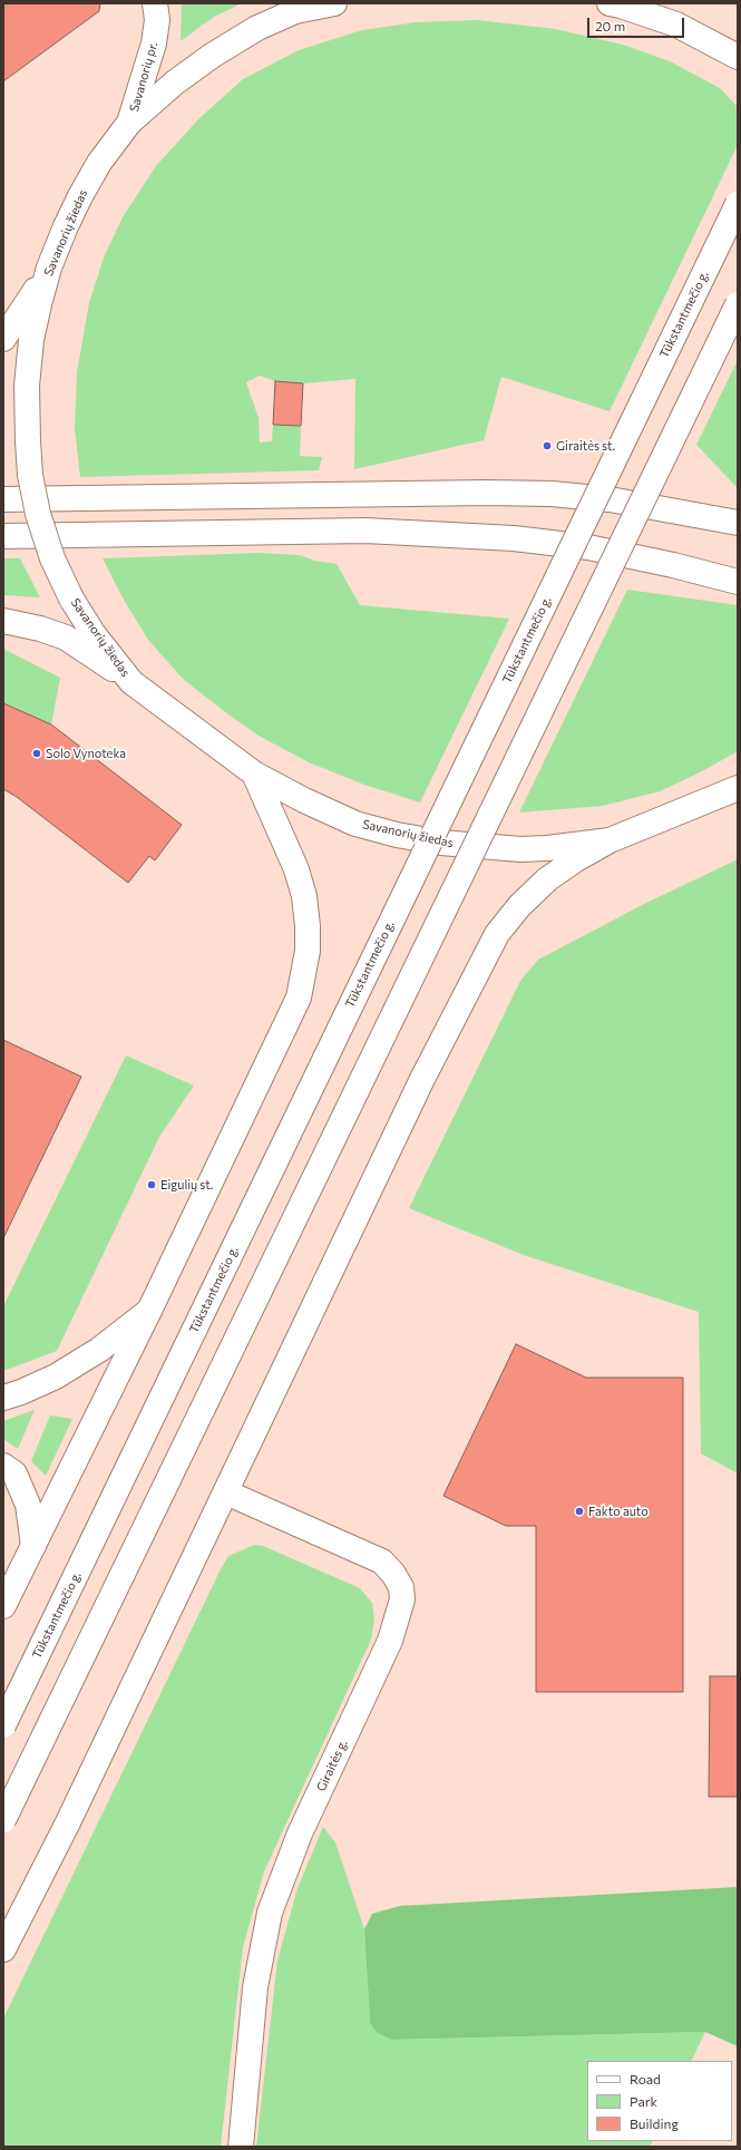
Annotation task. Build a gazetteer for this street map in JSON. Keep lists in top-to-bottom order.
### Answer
{
  "streets": {
    "main road": [
      "Savanorių pr.",
      "Savanorių žiedas",
      "Tūkstantmečio g.",
      "Giraitės g."
    ]
  },
  "crossings": [
    ["Savanorių pr.", "Savanorių žiedas"]
  ],
  "places": [
    "Giraitės st.",
    "Solo Vynoteka",
    "Eigulių st.",
    "Fakto auto"
  ],
  "legend": ["Road", "Park", "Building"],
  "scale_bar": "20 m"
}
